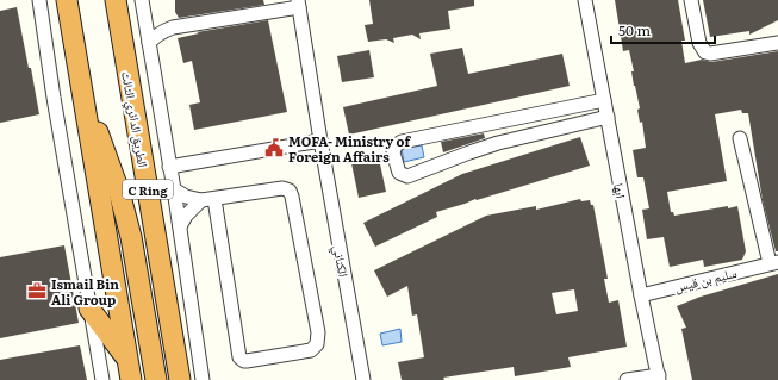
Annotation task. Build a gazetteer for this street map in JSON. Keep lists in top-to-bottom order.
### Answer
{
  "streets": {
    "highway": ["الطريق الدائري الثالث", "C Ring"],
    "street": ["ابها", "الكناني", "سليم بن قيس"]
  },
  "crossings": [
    ["ابها", "سليم بن قيس"]
  ],
  "places": {
    "public building": ["MOFA- Ministry of Foreign Affairs"],
    "office": ["Ismail Bin Ali Group"]
  },
  "scale_bar": "50 m"
}
